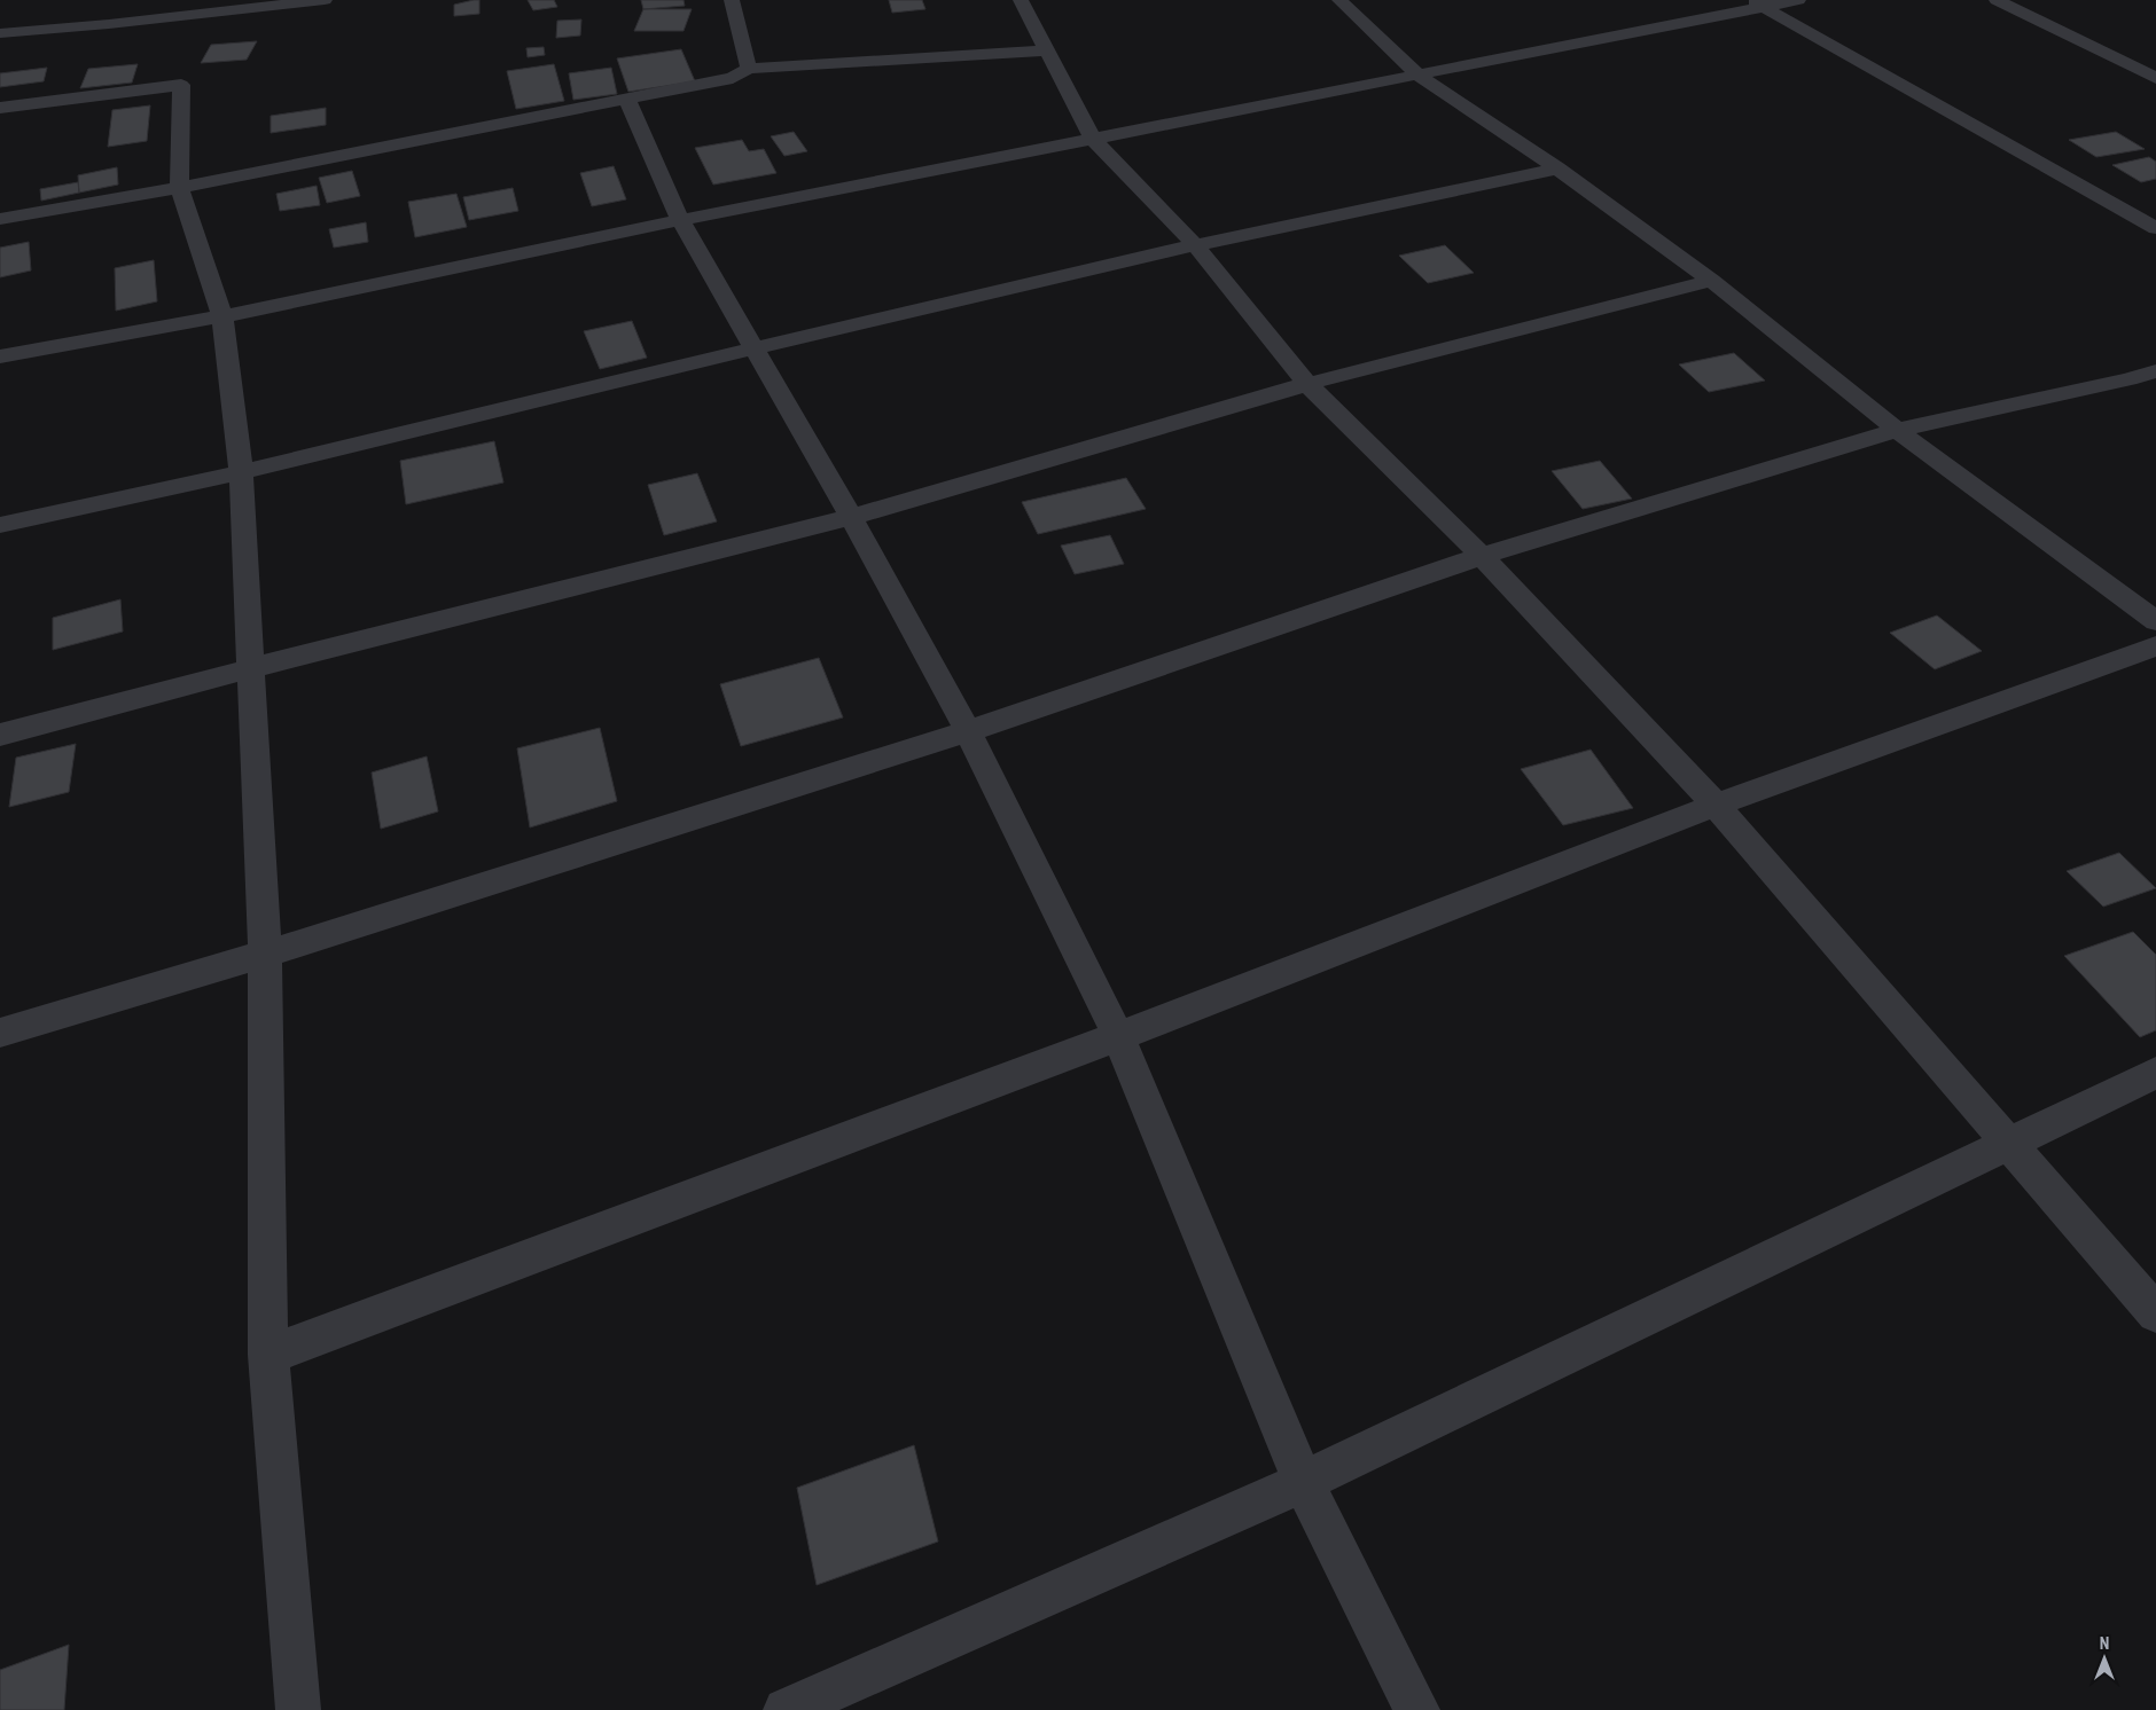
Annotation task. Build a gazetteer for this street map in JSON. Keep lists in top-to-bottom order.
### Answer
{
  "north": "top"
}
